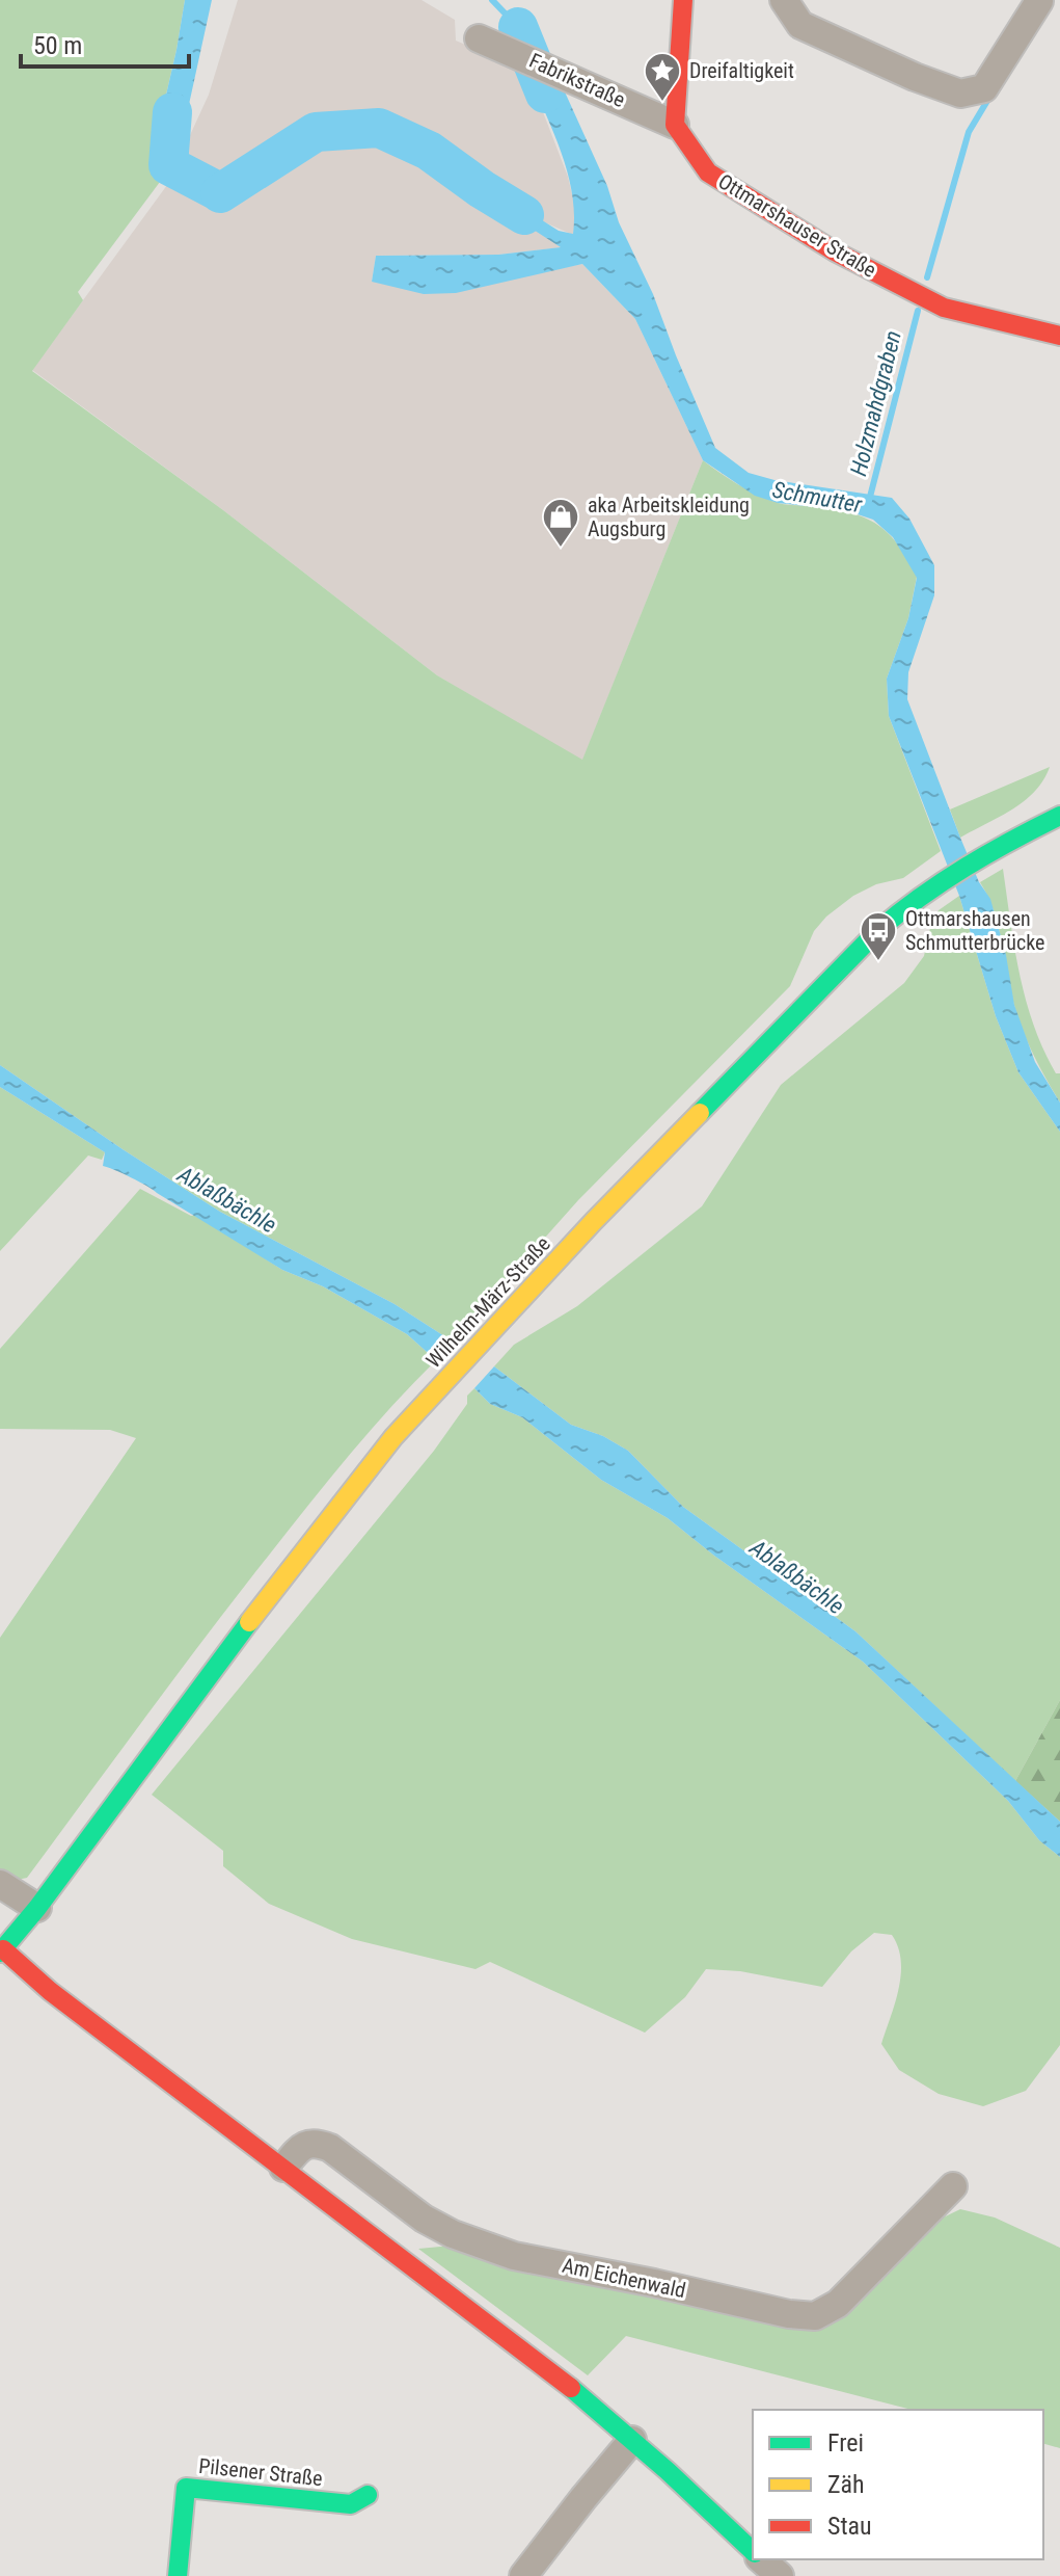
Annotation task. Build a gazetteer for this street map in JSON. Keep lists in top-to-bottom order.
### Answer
{
  "streets": {
    "street": [
      "Fabrikstraße",
      "Ottmarshauser Straße",
      "Wilhelm-März-Straße",
      "Am Eichenwald",
      "Pilsener Straße"
    ]
  },
  "crossings": [
    ["Fabrikstraße", "Ottmarshauser Straße"]
  ],
  "water": ["Holzmahdgraben", "Schmutter", "Ablaßbächle"],
  "places": {
    "place": ["Dreifaltigkeit"],
    "shop": ["aka Arbeitskleidung Augsburg"],
    "bus stop": ["Ottmarshausen Schmutterbrücke"]
  },
  "legend": ["Frei", "Zäh", "Stau"],
  "scale_bar": "50 m"
}
